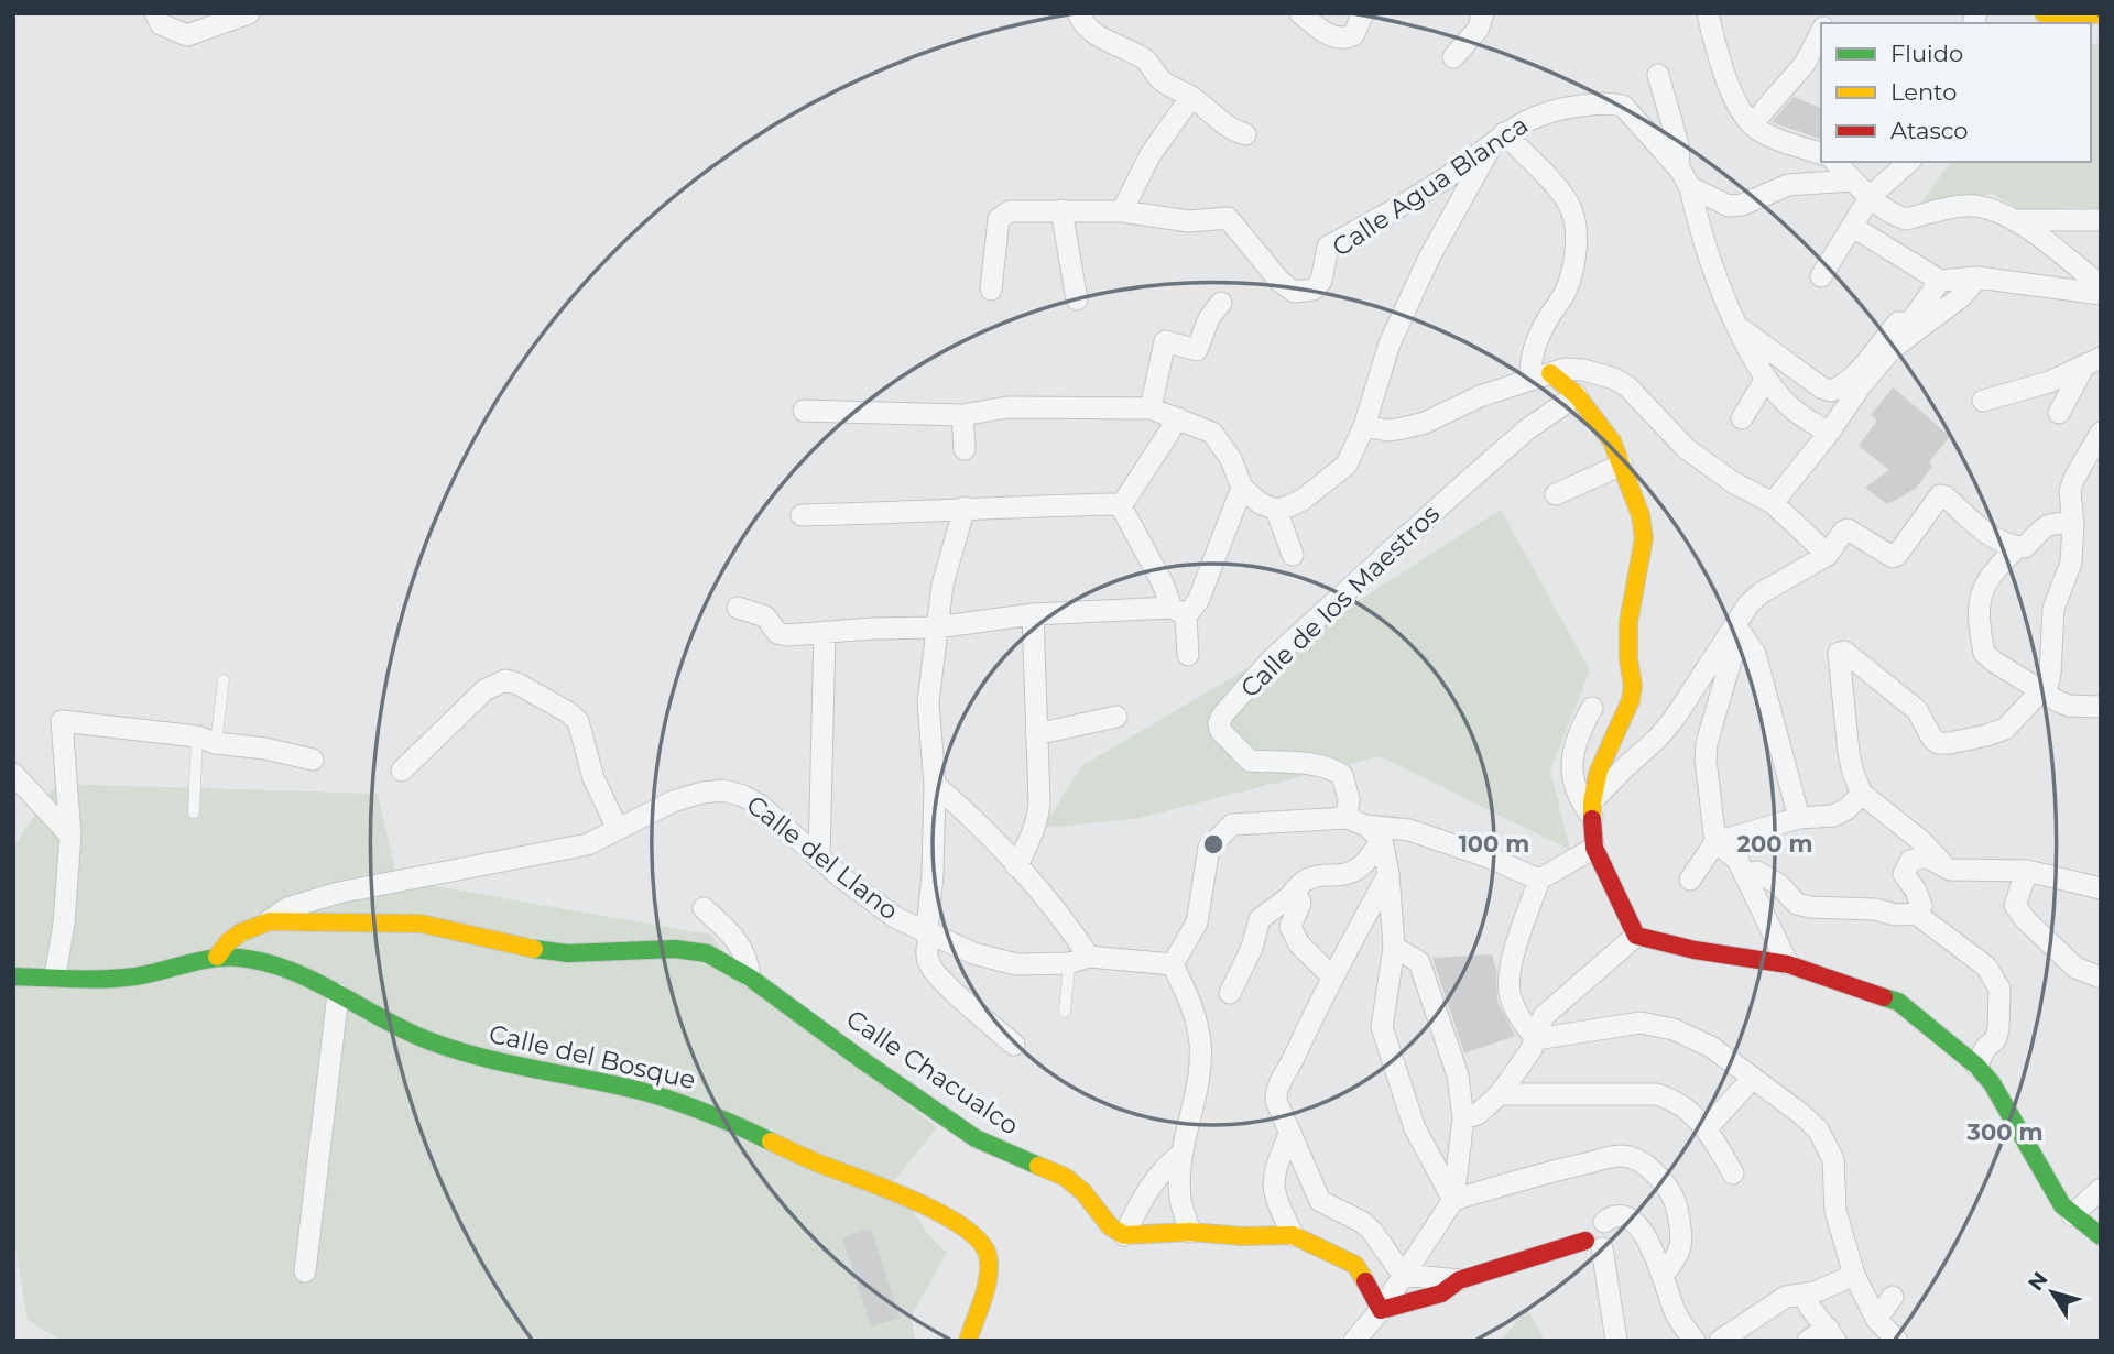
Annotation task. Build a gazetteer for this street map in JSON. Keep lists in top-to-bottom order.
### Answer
{
  "streets": {
    "street": [
      "Calle Agua Blanca",
      "Calle de los Maestros",
      "Calle del Llano",
      "Calle del Bosque",
      "Calle Chacualco"
    ]
  },
  "crossings": [
    ["Calle del Llano", "Calle Chacualco"],
    ["Calle del Bosque", "Calle Chacualco"]
  ],
  "legend": ["Fluido", "Lento", "Atasco"],
  "north": "top left",
  "rings": ["100 m", "200 m", "300 m"]
}
